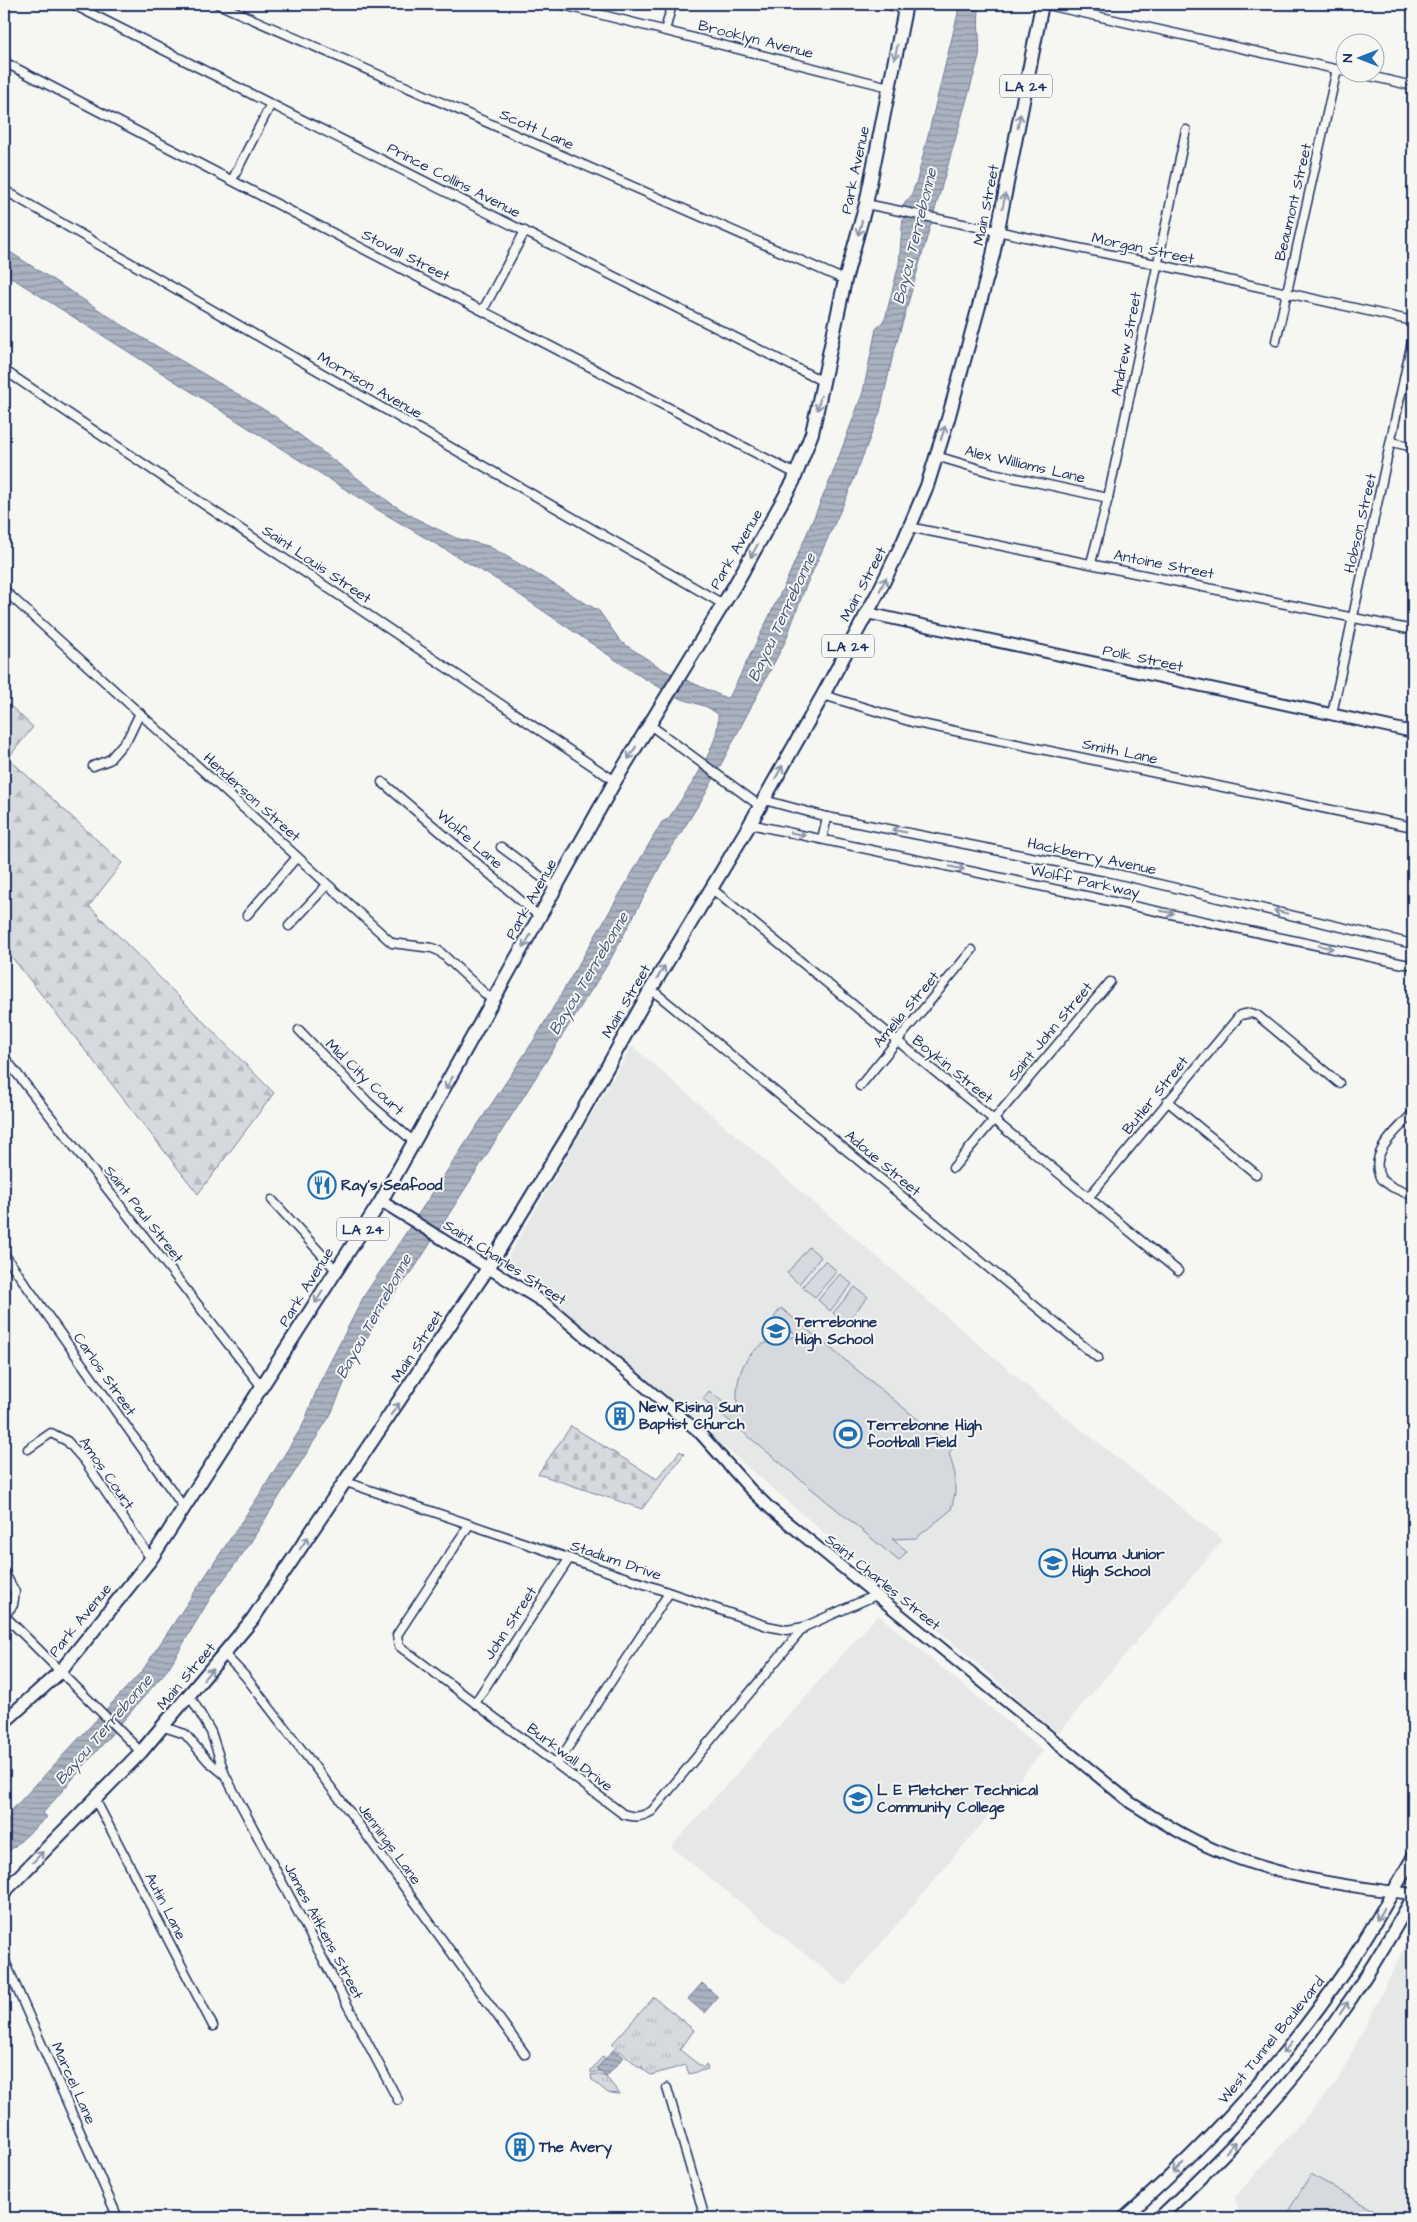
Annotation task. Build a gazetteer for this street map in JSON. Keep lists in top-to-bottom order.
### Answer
{
  "streets": {
    "main road": [
      "LA 24",
      "Park Avenue",
      "Main Street",
      "West Tunnel Boulevard"
    ],
    "street": [
      "Brooklyn Avenue",
      "Scott Lane",
      "Prince Collins Avenue",
      "Beaumont Street",
      "Morgan Street",
      "Stovall Street",
      "Andrew Street",
      "Morrison Avenue",
      "Alex Williams Lane",
      "Hobson Street",
      "Saint Louis Street",
      "Antoine Street",
      "Polk Street",
      "Smith Lane",
      "Henderson Street",
      "Wolfe Lane",
      "Hackberry Avenue",
      "Wolff Parkway",
      "Amelia Street",
      "Saint John Street",
      "Boykin Street",
      "Mid City Court",
      "Butler Street",
      "Adoue Street",
      "Saint Paul Street",
      "Saint Charles Street",
      "Carlos Street",
      "Amos Court",
      "Stadium Drive",
      "John Street",
      "Burkwall Drive",
      "Jennings Lane",
      "Autin Lane",
      "James Aitkens Street",
      "Marcel Lane"
    ]
  },
  "crossings": [
    ["Brooklyn Avenue", "Park Avenue"],
    ["Scott Lane", "Park Avenue"],
    ["Park Avenue", "Prince Collins Avenue"],
    ["Park Avenue", "Morgan Street"],
    ["Park Avenue", "Stovall Street"],
    ["Park Avenue", "Morrison Avenue"],
    ["Park Avenue", "Saint Louis Street"],
    ["Park Avenue", "Henderson Street"],
    ["Park Avenue", "Wolfe Lane"],
    ["Park Avenue", "Hackberry Avenue"],
    ["Park Avenue", "Mid City Court"],
    ["Park Avenue", "Saint Paul Street"],
    ["Park Avenue", "Saint Charles Street"],
    ["Park Avenue", "Carlos Street"],
    ["Park Avenue", "Amos Court"],
    ["Beaumont Street", "Morgan Street"],
    ["Main Street", "Morgan Street"],
    ["Main Street", "Alex Williams Lane"],
    ["Main Street", "Antoine Street"],
    ["Main Street", "Polk Street"],
    ["Main Street", "Smith Lane"],
    ["Main Street", "Hackberry Avenue"],
    ["Main Street", "Wolff Parkway"],
    ["Main Street", "Boykin Street"],
    ["Main Street", "Adoue Street"],
    ["Main Street", "Saint Charles Street"],
    ["Main Street", "Stadium Drive"],
    ["Main Street", "Jennings Lane"],
    ["Main Street", "Autin Lane"],
    ["Main Street", "James Aitkens Street"],
    ["Morgan Street", "Andrew Street"],
    ["Andrew Street", "Alex Williams Lane"],
    ["Andrew Street", "Antoine Street"],
    ["Hobson Street", "Antoine Street"],
    ["Hobson Street", "Polk Street"],
    ["Amelia Street", "Boykin Street"],
    ["Saint John Street", "Boykin Street"],
    ["Boykin Street", "Butler Street"],
    ["Saint Charles Street", "Stadium Drive"],
    ["Saint Charles Street", "West Tunnel Boulevard"],
    ["Stadium Drive", "John Street"],
    ["Stadium Drive", "Burkwall Drive"],
    ["John Street", "Burkwall Drive"]
  ],
  "one_way": [
    "Park Avenue",
    "Main Street",
    "Hackberry Avenue",
    "Wolff Parkway"
  ],
  "water": ["Bayou Terrebonne"],
  "places": {
    "restaurant": ["Ray's Seafood"],
    "school or university": ["Terrebonne High School", "Houma Junior High School", "L E Fletcher Technical Community College"],
    "building": ["New Rising Sun Baptist Church", "The Avery"],
    "sports": ["Terrebonne High football Field"]
  },
  "north": "left"
}
